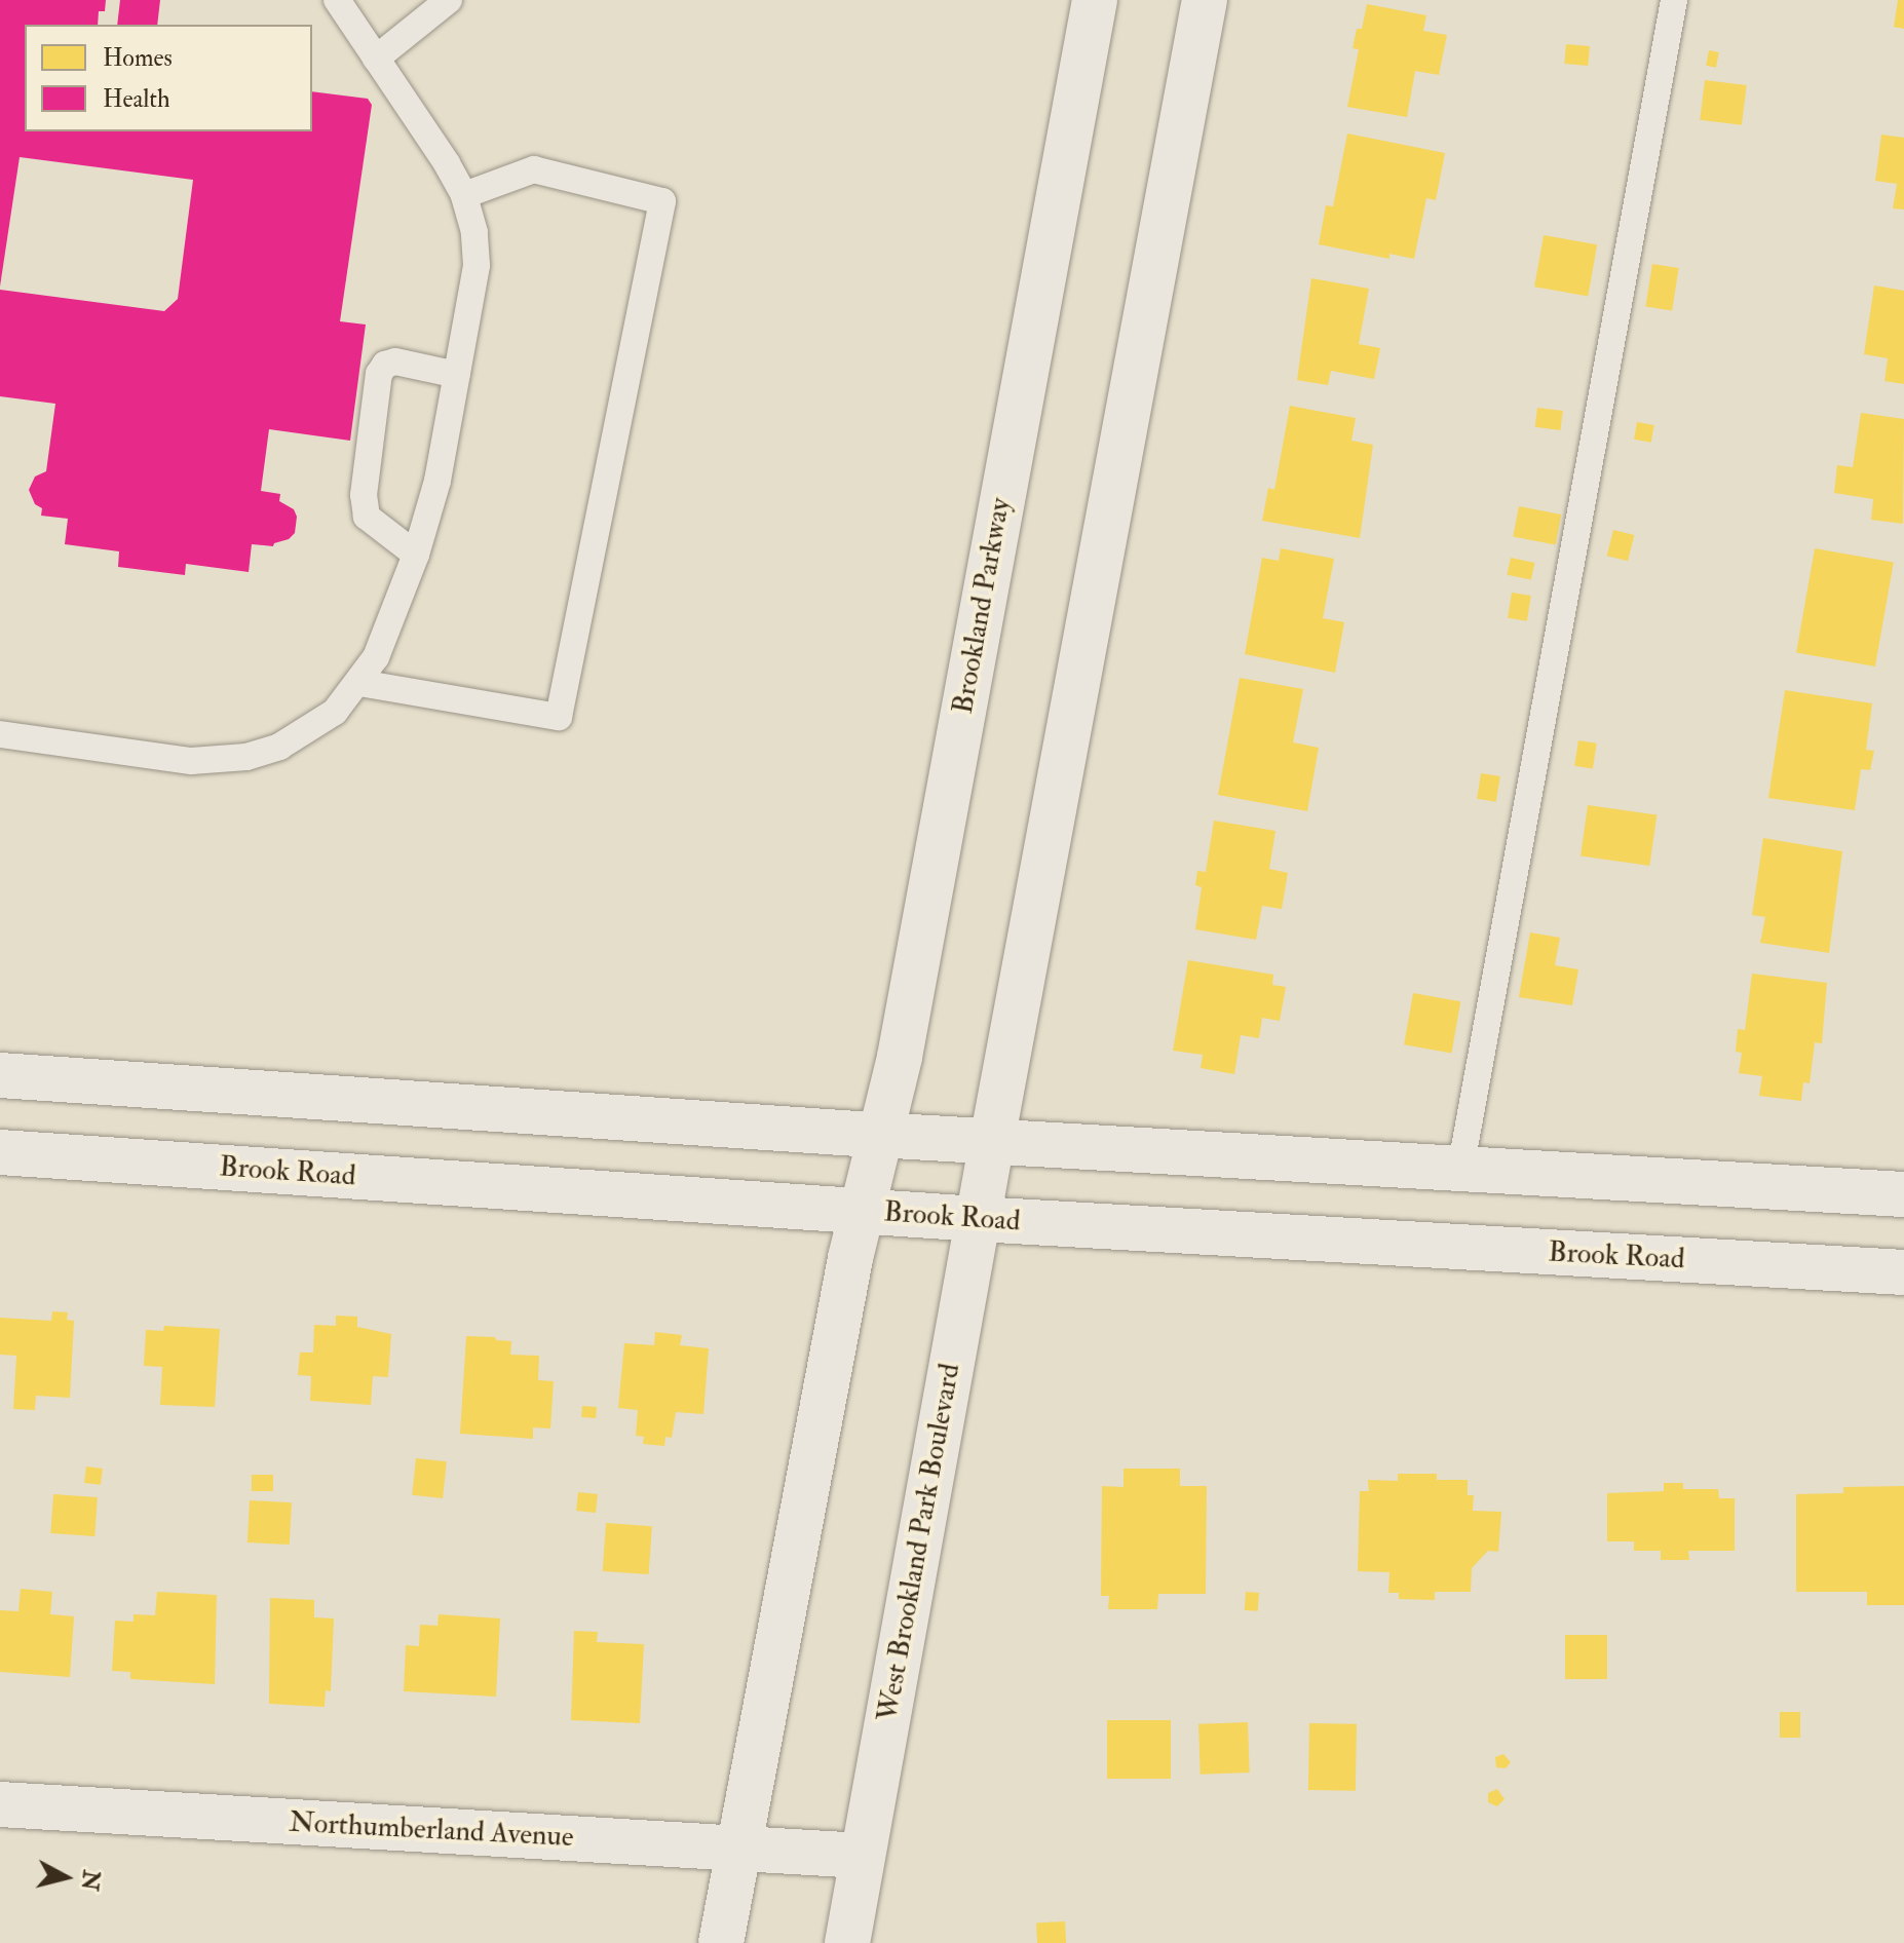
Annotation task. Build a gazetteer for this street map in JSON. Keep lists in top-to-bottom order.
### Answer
{
  "streets": {
    "main road": [
      "Brookland Parkway",
      "Brook Road",
      "West Brookland Park Boulevard",
      "Northumberland Avenue"
    ]
  },
  "crossings": [
    ["Brookland Parkway", "Brook Road"],
    ["Brook Road", "West Brookland Park Boulevard"],
    ["West Brookland Park Boulevard", "Northumberland Avenue"]
  ],
  "legend": ["Homes", "Health"],
  "north": "right"
}
